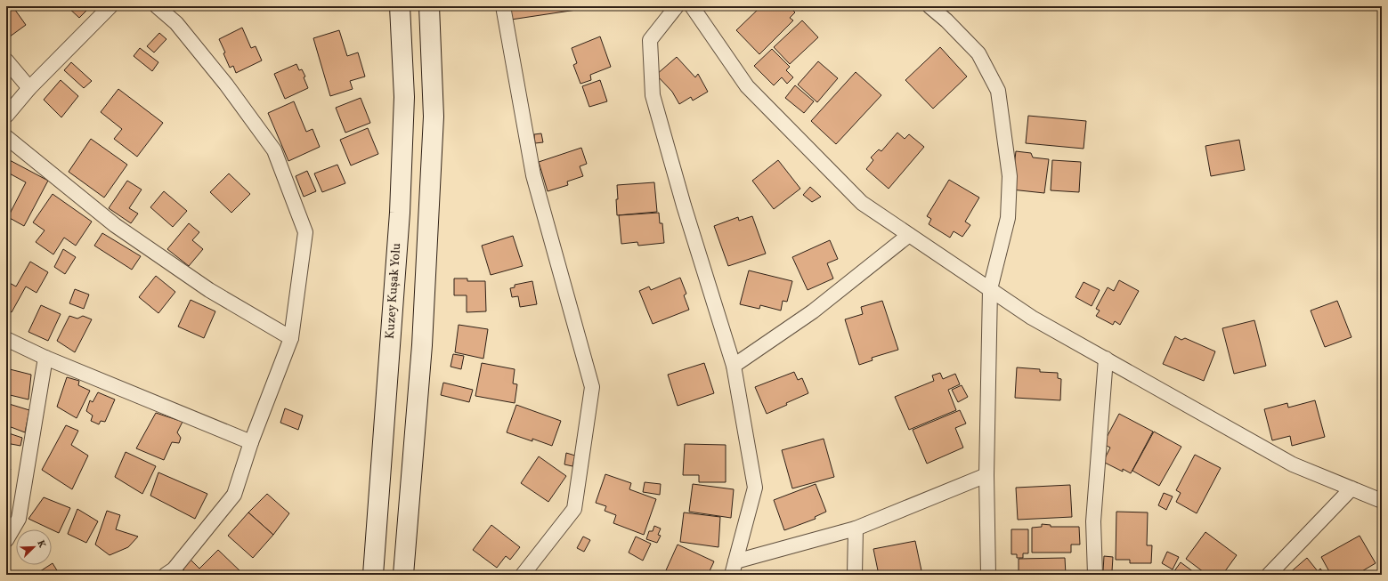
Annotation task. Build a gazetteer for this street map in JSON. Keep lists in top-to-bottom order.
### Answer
{
  "streets": {
    "main road": ["Kuzey Kuşak Yolu"]
  },
  "north": "top right"
}
